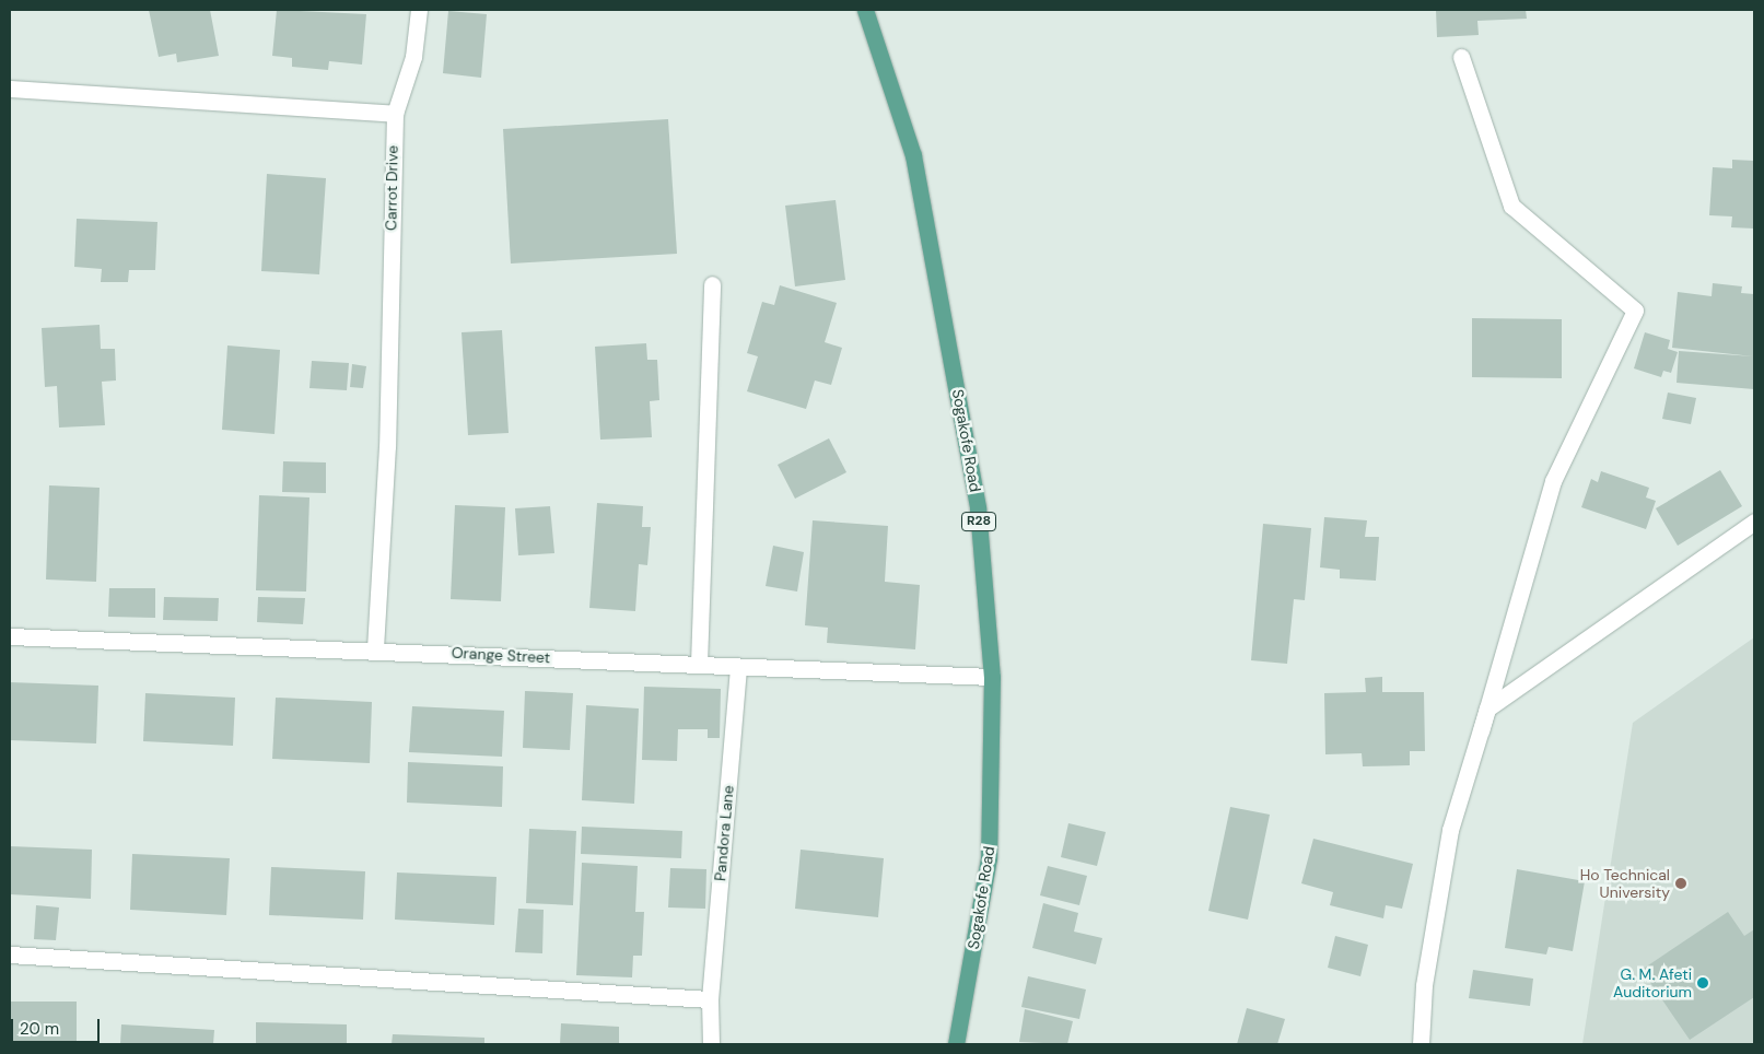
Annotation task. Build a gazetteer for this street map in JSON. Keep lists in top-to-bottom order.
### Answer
{
  "streets": {
    "main road": ["Sogakofe Road", "R28"],
    "street": ["Carrot Drive", "Orange Street", "Pandora Lane"]
  },
  "crossings": [
    ["Carrot Drive", "Orange Street"],
    ["Sogakofe Road", "Orange Street"],
    ["Orange Street", "Pandora Lane"]
  ],
  "places": ["Ho Technical University", "G. M. Afeti Auditorium"],
  "scale_bar": "20 m"
}
